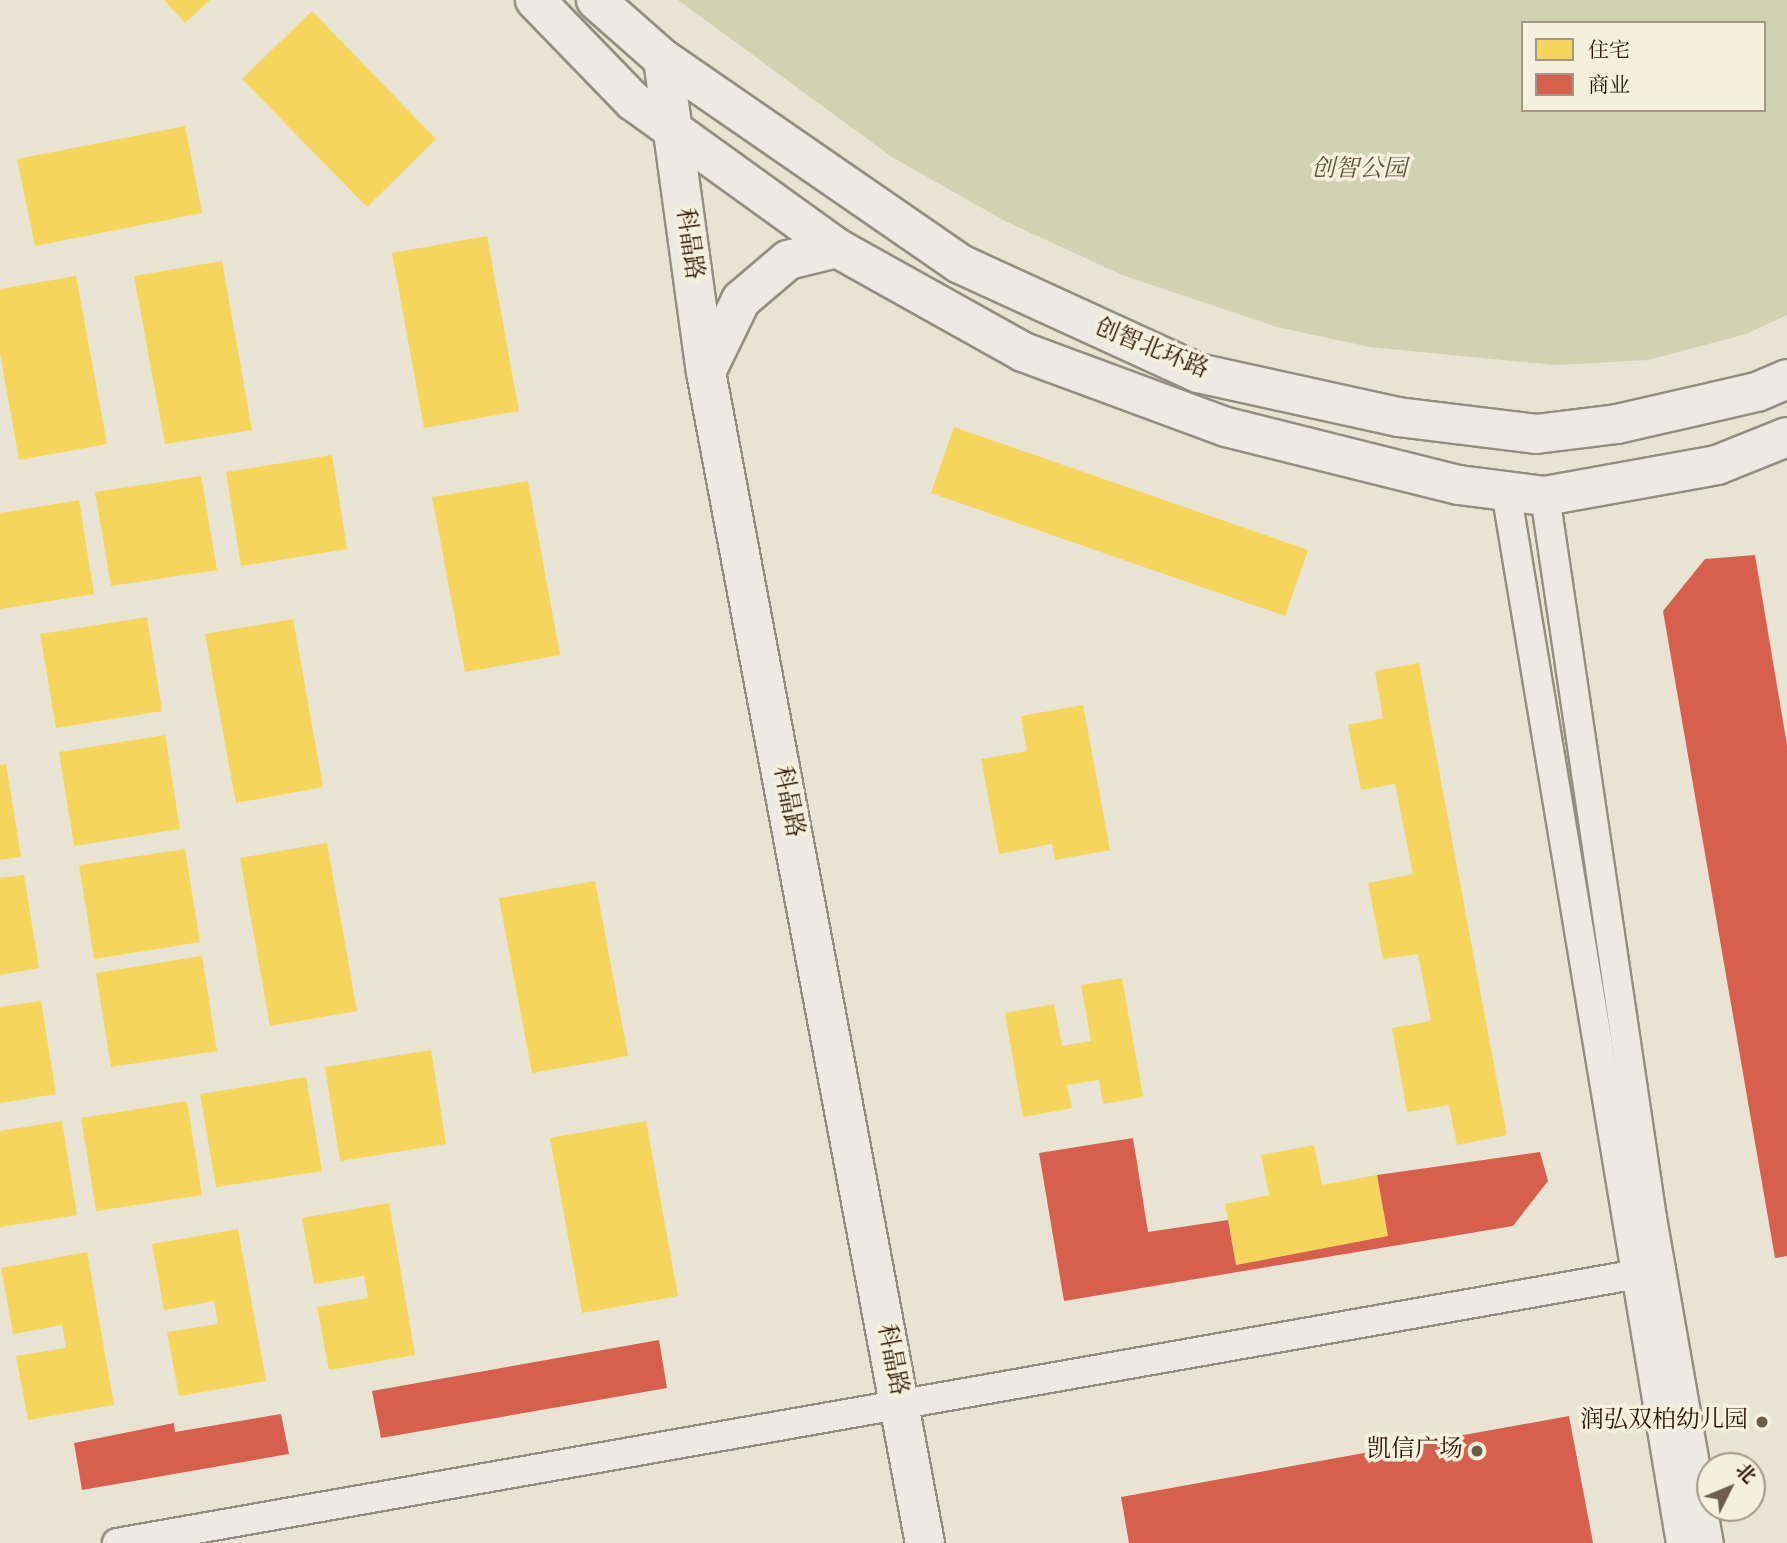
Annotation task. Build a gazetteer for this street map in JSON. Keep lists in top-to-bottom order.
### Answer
{
  "streets": {
    "main road": ["科晶路", "创智北环路"]
  },
  "crossings": [
    ["科晶路", "创智北环路"]
  ],
  "parks": ["创智公园"],
  "places": ["润弘双柏幼儿园", "凯信广场"],
  "legend": ["住宅", "商业"],
  "north": "top right"
}
